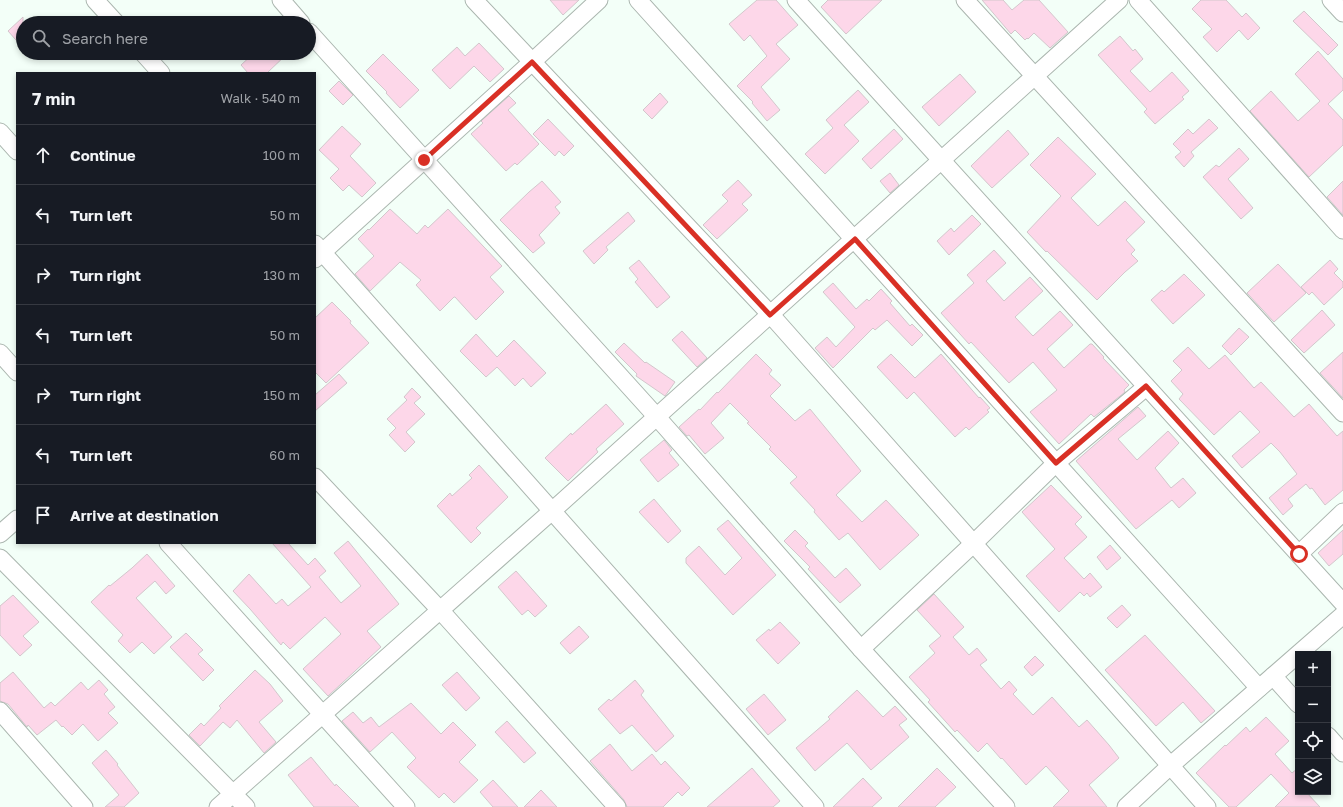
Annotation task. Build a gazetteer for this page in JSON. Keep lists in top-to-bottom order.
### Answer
{
  "page": {
    "search": "Search here",
    "heading": ["7 min", "Walk · 540 m"],
    "list": [
      ["Continue", "100 m"],
      ["Turn left", "50 m"],
      ["Turn right", "130 m"],
      ["Turn left", "50 m"],
      ["Turn right", "150 m"],
      ["Turn left", "60 m"],
      "Arrive at destination"
    ],
    "map_buttons": ["+", "−"]
  }
}
